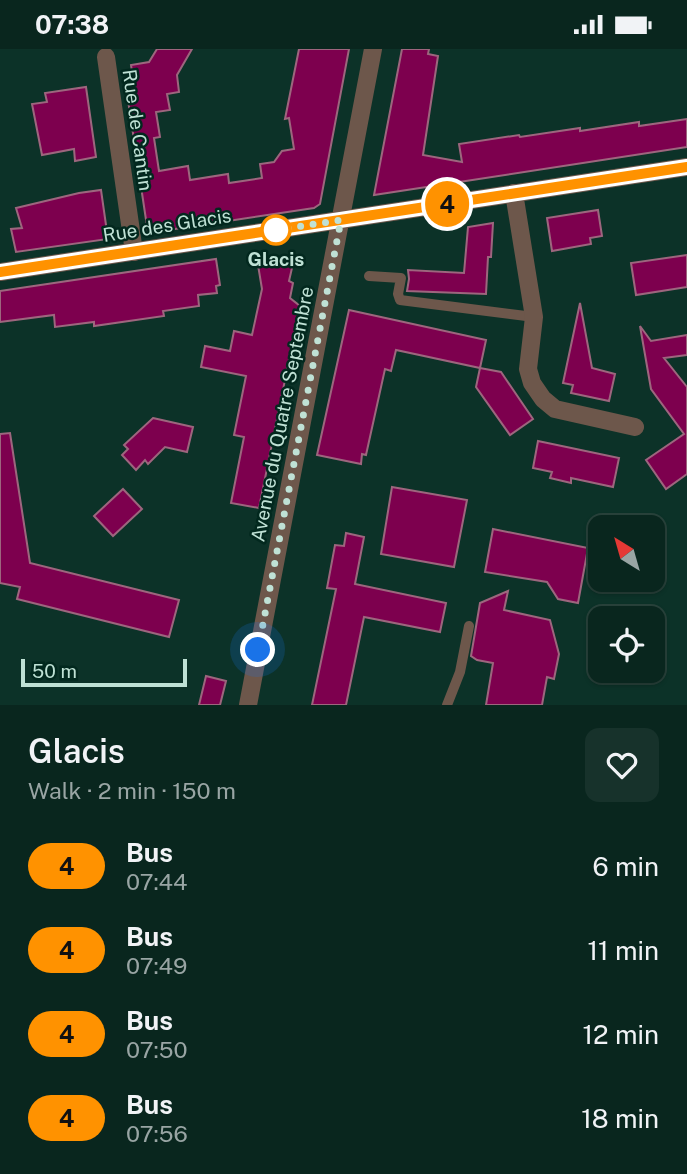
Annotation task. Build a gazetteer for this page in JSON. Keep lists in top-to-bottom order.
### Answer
{
  "streets": {
    "street": ["Rue de Cantin", "Rue des Glacis", "Avenue du Quatre Septembre"]
  },
  "crossings": [
    ["Rue de Cantin", "Rue des Glacis"],
    ["Rue des Glacis", "Avenue du Quatre Septembre"]
  ],
  "places": ["Glacis"],
  "lines": ["bus line 4"],
  "scale_bar": "50 m",
  "north": "top left",
  "page": {
    "status": "07:38",
    "on_map": "4",
    "scale": "50 m",
    "heading": ["Glacis", "Walk · 2 min · 150 m"],
    "list": [
      {
        "mark": "4",
        "name": "Bus",
        "note": "07:44",
        "value": "6 min"
      },
      {
        "mark": "4",
        "name": "Bus",
        "note": "07:49",
        "value": "11 min"
      },
      {
        "mark": "4",
        "name": "Bus",
        "note": "07:50",
        "value": "12 min"
      },
      {
        "mark": "4",
        "name": "Bus",
        "note": "07:56",
        "value": "18 min"
      }
    ]
  }
}
